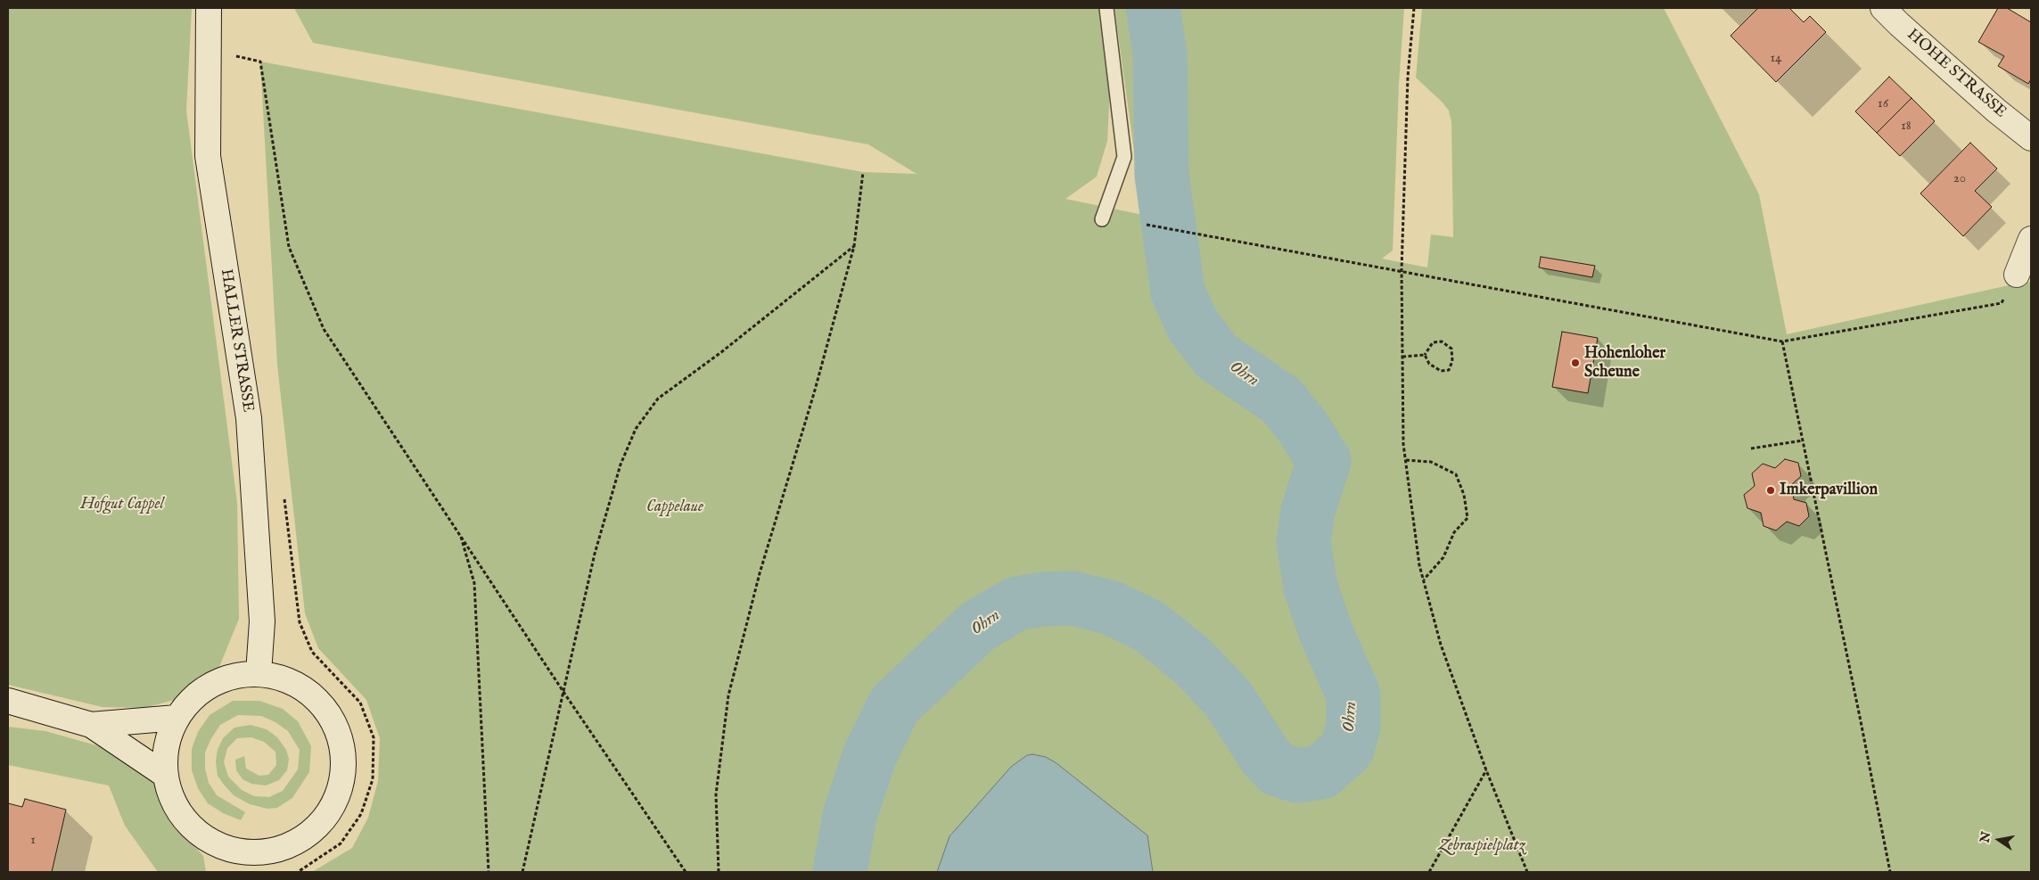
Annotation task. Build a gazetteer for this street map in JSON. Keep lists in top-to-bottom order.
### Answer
{
  "streets": {
    "main road": ["HOHE STRASSE", "HALLER STRASSE"]
  },
  "water": ["Ohrn"],
  "parks": ["Hofgut Cappel", "Cappelaue", "Zebraspielplatz"],
  "places": ["Hohenloher Scheune", "Imkerpavillion"],
  "house_numbers": [
    "14",
    "16",
    "18",
    "20",
    "1"
  ],
  "north": "left"
}
